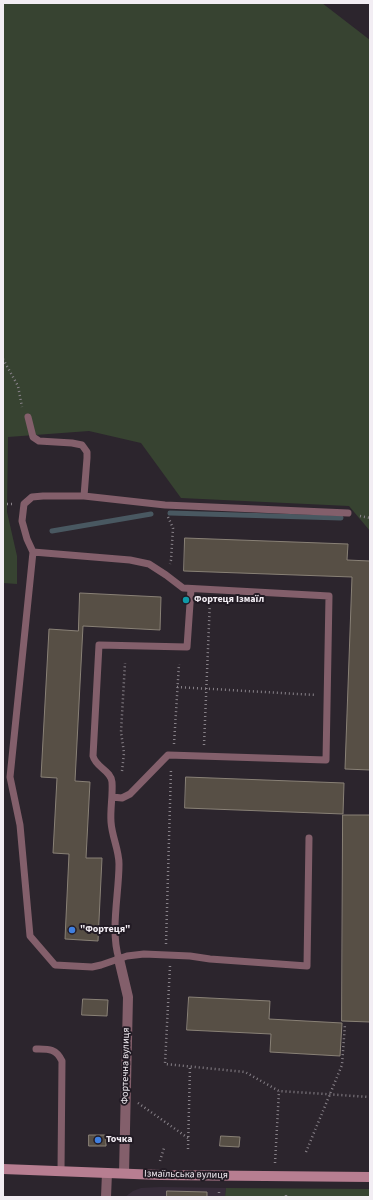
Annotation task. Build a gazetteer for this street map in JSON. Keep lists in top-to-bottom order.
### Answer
{
  "streets": {
    "street": ["Фортечна вулиця", "Ізмаїльська вулиця"]
  },
  "crossings": [
    ["Фортечна вулиця", "Ізмаїльська вулиця"]
  ],
  "places": ["Фортеця Ізмаїл", "\"Фортеця\"", "Точка"]
}
